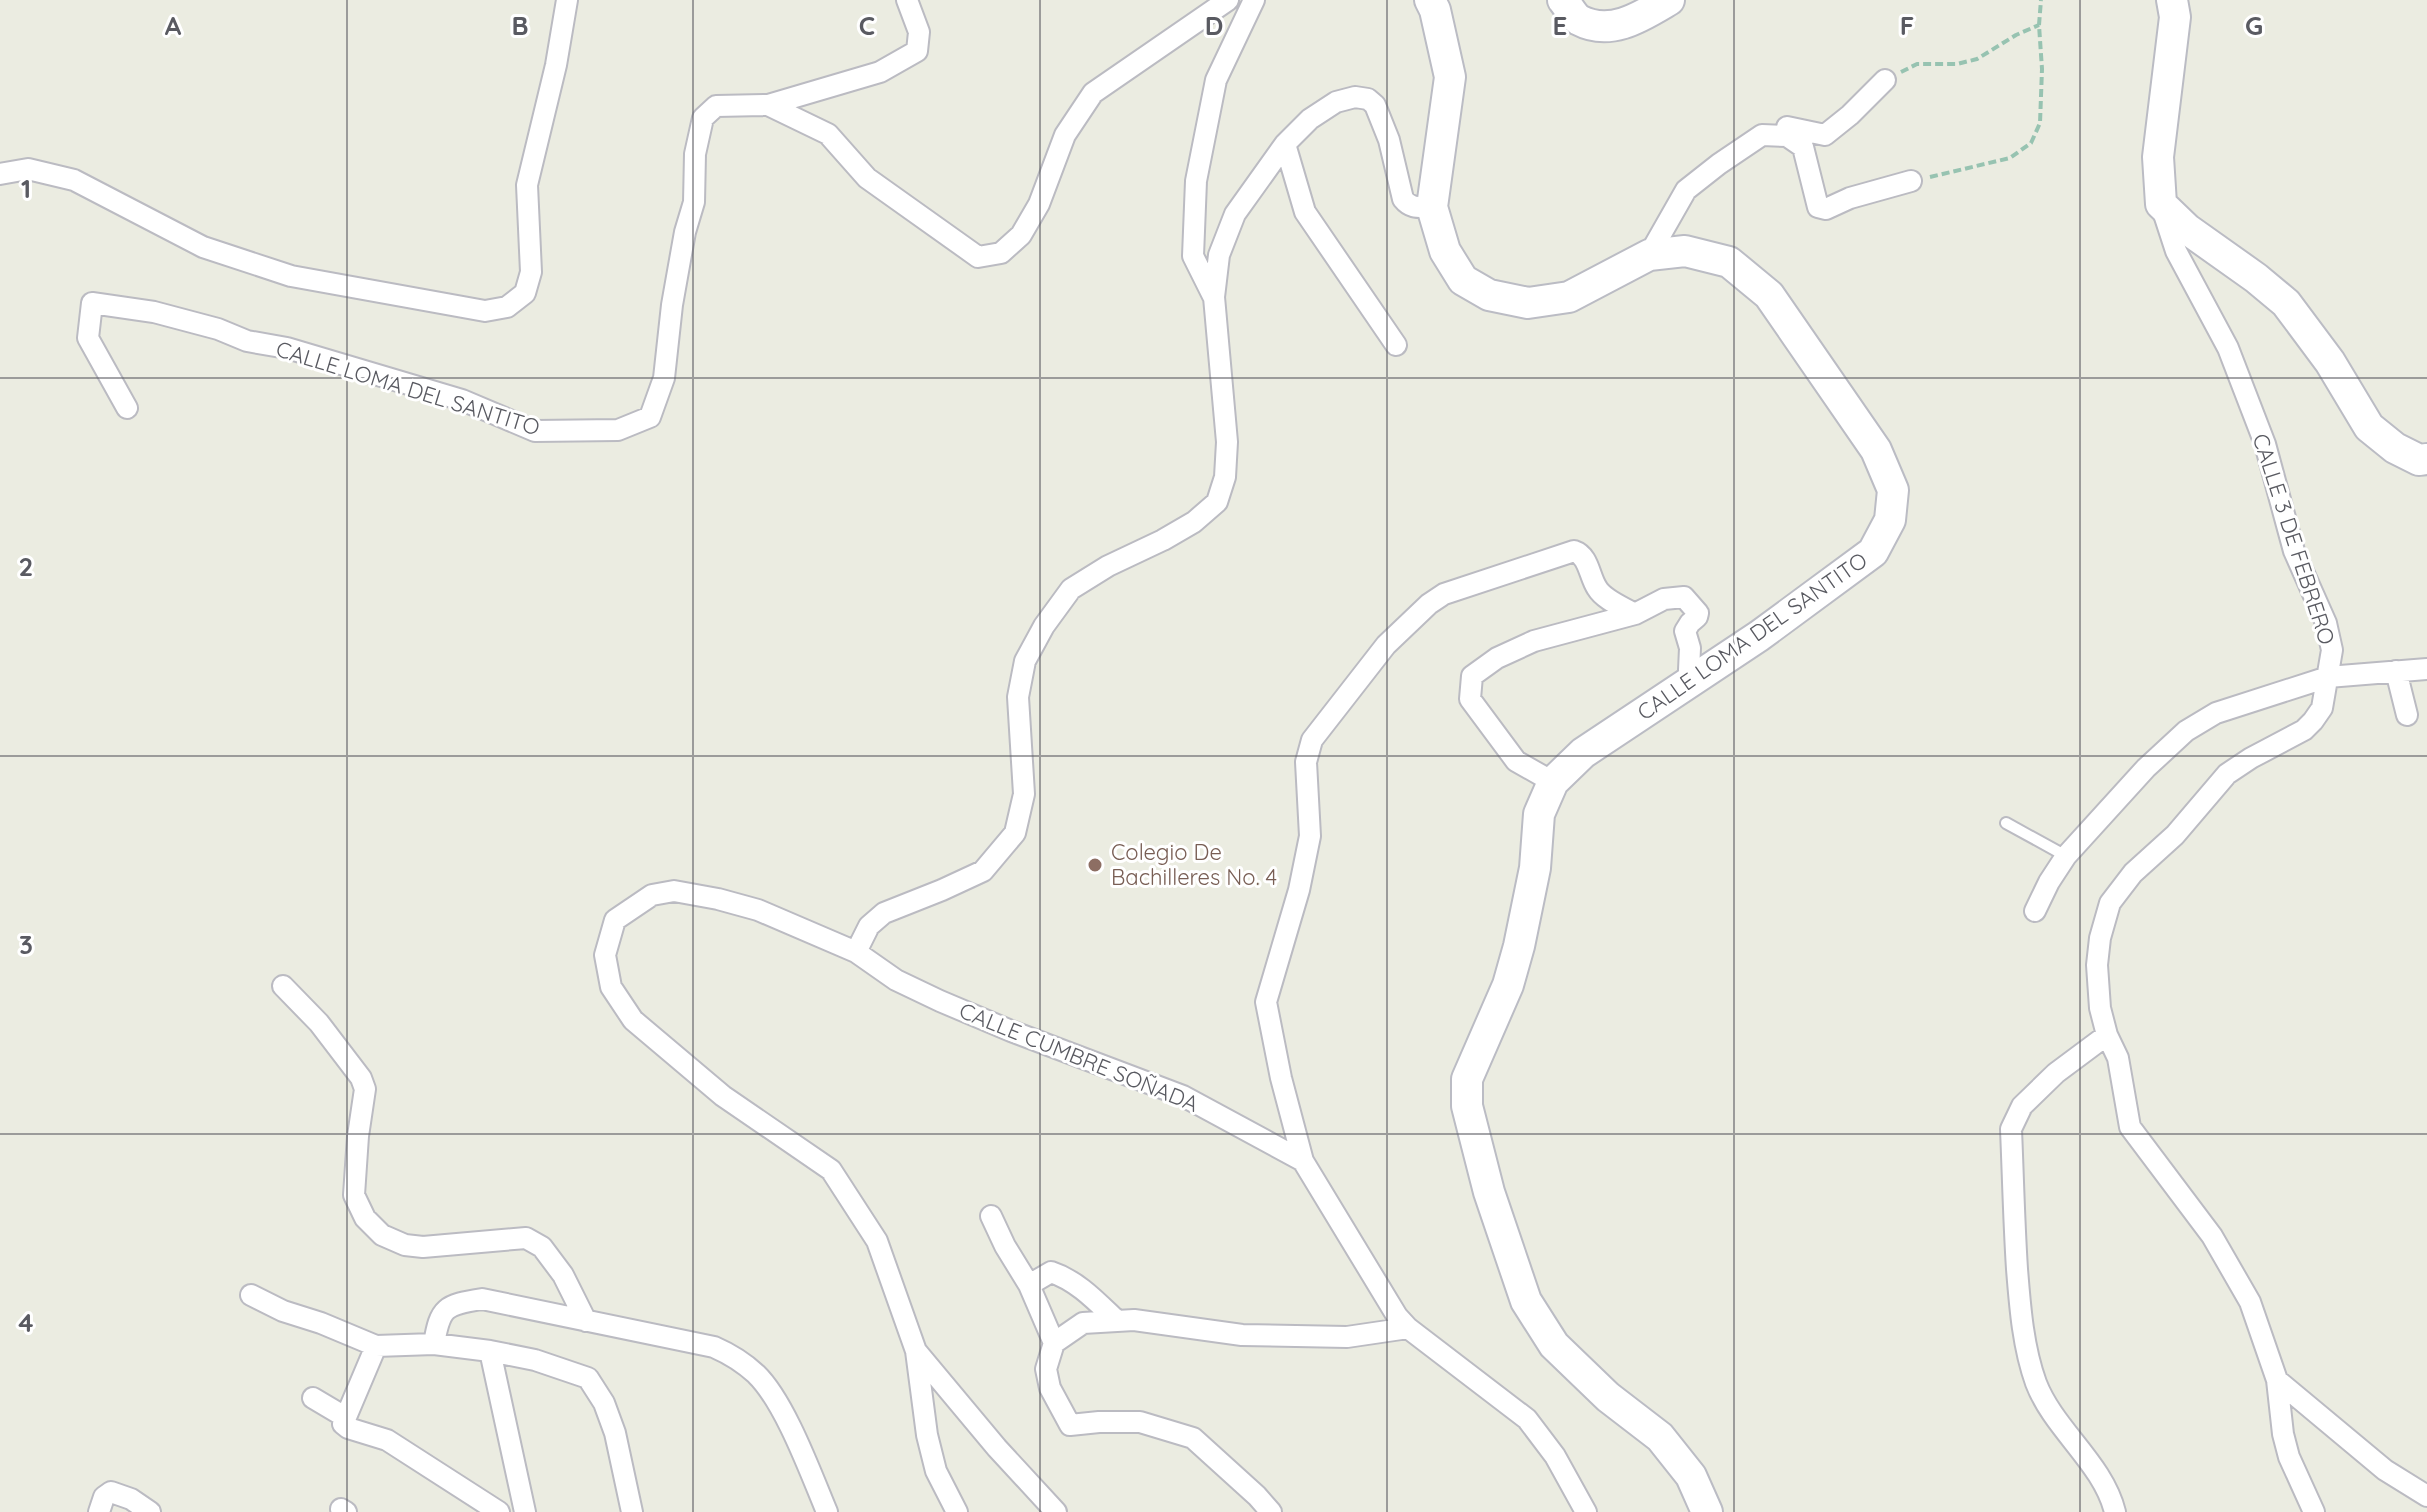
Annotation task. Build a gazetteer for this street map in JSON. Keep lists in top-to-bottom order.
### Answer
{
  "streets": {
    "main road": ["CALLE LOMA DEL SANTITO"],
    "street": ["CALLE 3 DE FEBRERO", "CALLE CUMBRE SOÑADA"]
  },
  "places": ["Colegio De Bachilleres No. 4"],
  "grid": {
    "columns": [
      "A",
      "B",
      "C",
      "D",
      "E",
      "F",
      "G"
    ],
    "rows": [
      "1",
      "2",
      "3",
      "4"
    ]
  }
}
